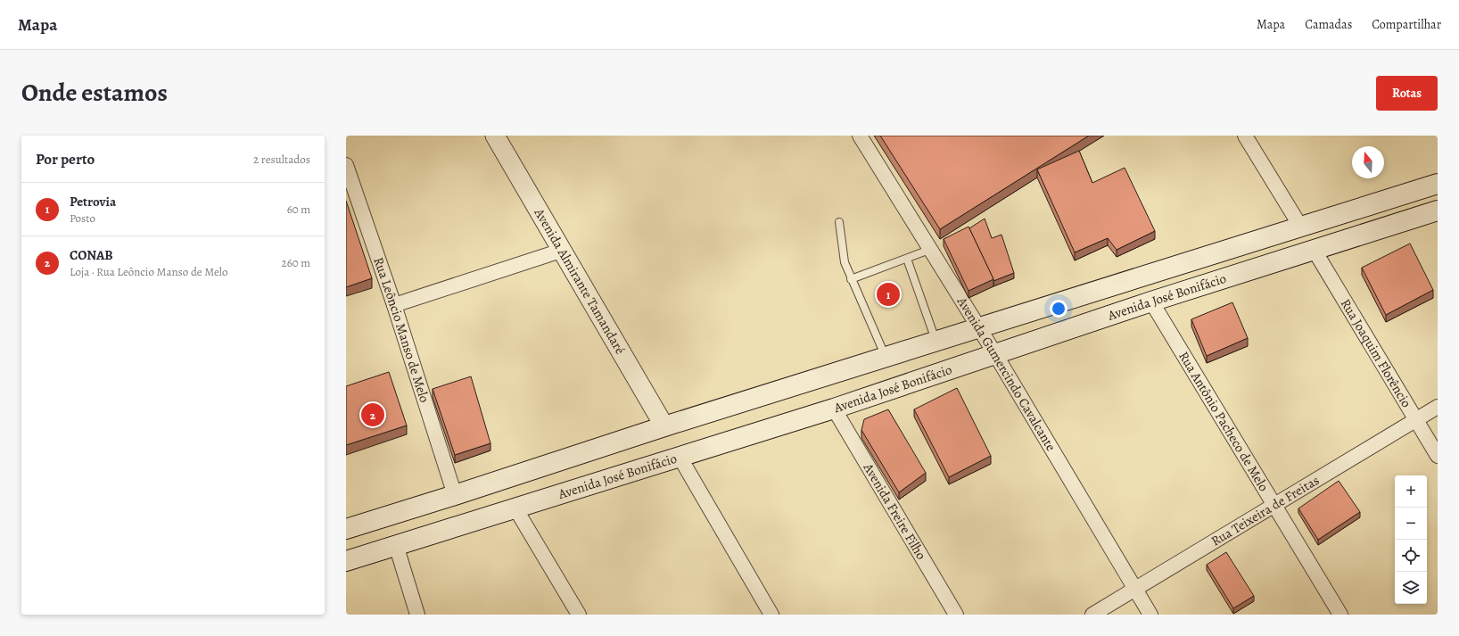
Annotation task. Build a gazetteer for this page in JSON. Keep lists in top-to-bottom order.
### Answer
{
  "streets": {
    "main road": ["Avenida José Bonifácio"],
    "street": [
      "Avenida Almirante Tamandaré",
      "Rua Leôncio Manso de Melo",
      "Rua Joaquim Florêncio",
      "Avenida Gumercindo Cavalcante",
      "Rua Antônio Pacheco de Melo",
      "Avenida Freire Filho",
      "Rua Teixeira de Freitas"
    ]
  },
  "crossings": [
    ["Avenida Almirante Tamandaré", "Avenida José Bonifácio"],
    ["Avenida José Bonifácio", "Rua Leôncio Manso de Melo"],
    ["Avenida José Bonifácio", "Rua Joaquim Florêncio"],
    ["Avenida José Bonifácio", "Avenida Gumercindo Cavalcante"],
    ["Avenida José Bonifácio", "Rua Antônio Pacheco de Melo"],
    ["Avenida José Bonifácio", "Avenida Freire Filho"],
    ["Rua Joaquim Florêncio", "Rua Teixeira de Freitas"],
    ["Avenida Gumercindo Cavalcante", "Rua Teixeira de Freitas"],
    ["Rua Antônio Pacheco de Melo", "Rua Teixeira de Freitas"]
  ],
  "north": "top",
  "page": {
    "header": "Mapa",
    "nav": ["Mapa", "Camadas", "Compartilhar"],
    "title": "Onde estamos",
    "buttons": "Rotas",
    "heading": ["Por perto", "2 resultados"],
    "list": [
      {
        "mark": "1",
        "name": "Petrovia",
        "note": "Posto",
        "value": "60 m"
      },
      {
        "mark": "2",
        "name": "CONAB",
        "note": "Loja · Rua Leôncio Manso de Melo",
        "value": "260 m"
      }
    ],
    "pins": ["1", "2"],
    "map_buttons": ["+", "−"]
  }
}
